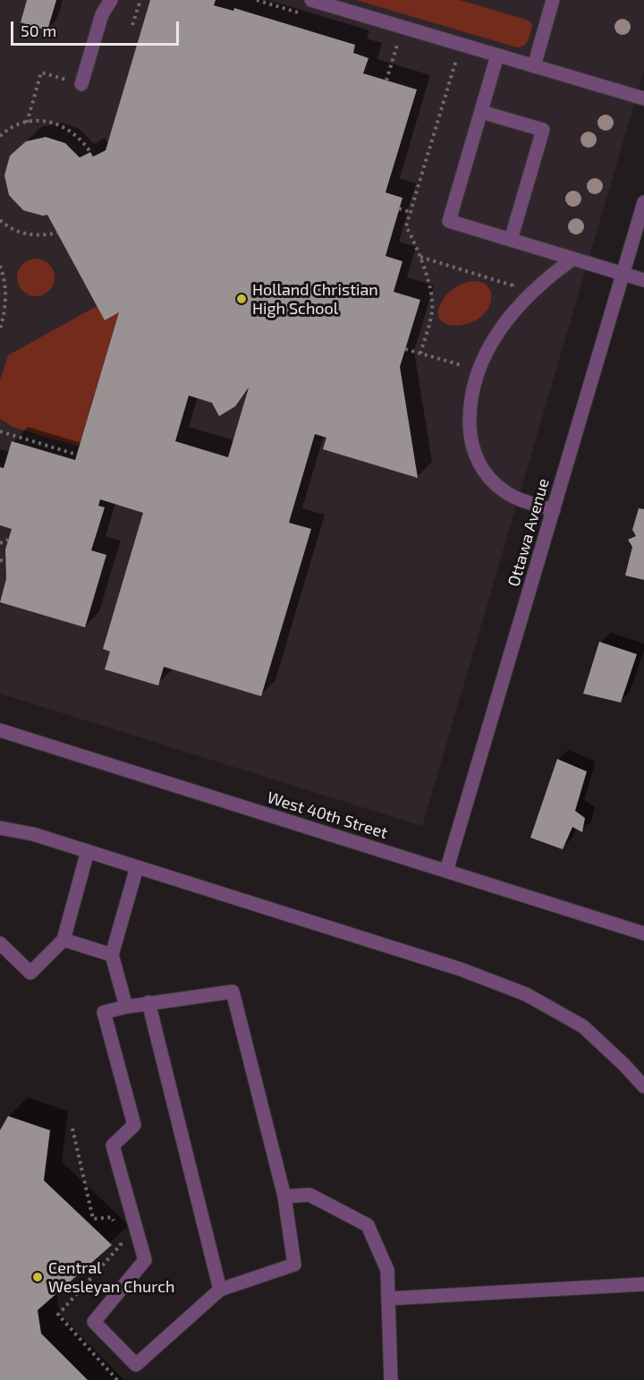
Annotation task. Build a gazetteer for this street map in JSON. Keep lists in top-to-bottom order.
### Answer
{
  "streets": {
    "street": ["Ottawa Avenue", "West 40th Street"]
  },
  "crossings": [
    ["Ottawa Avenue", "West 40th Street"]
  ],
  "places": ["Holland Christian High School", "Central Wesleyan Church"],
  "scale_bar": "50 m"
}
